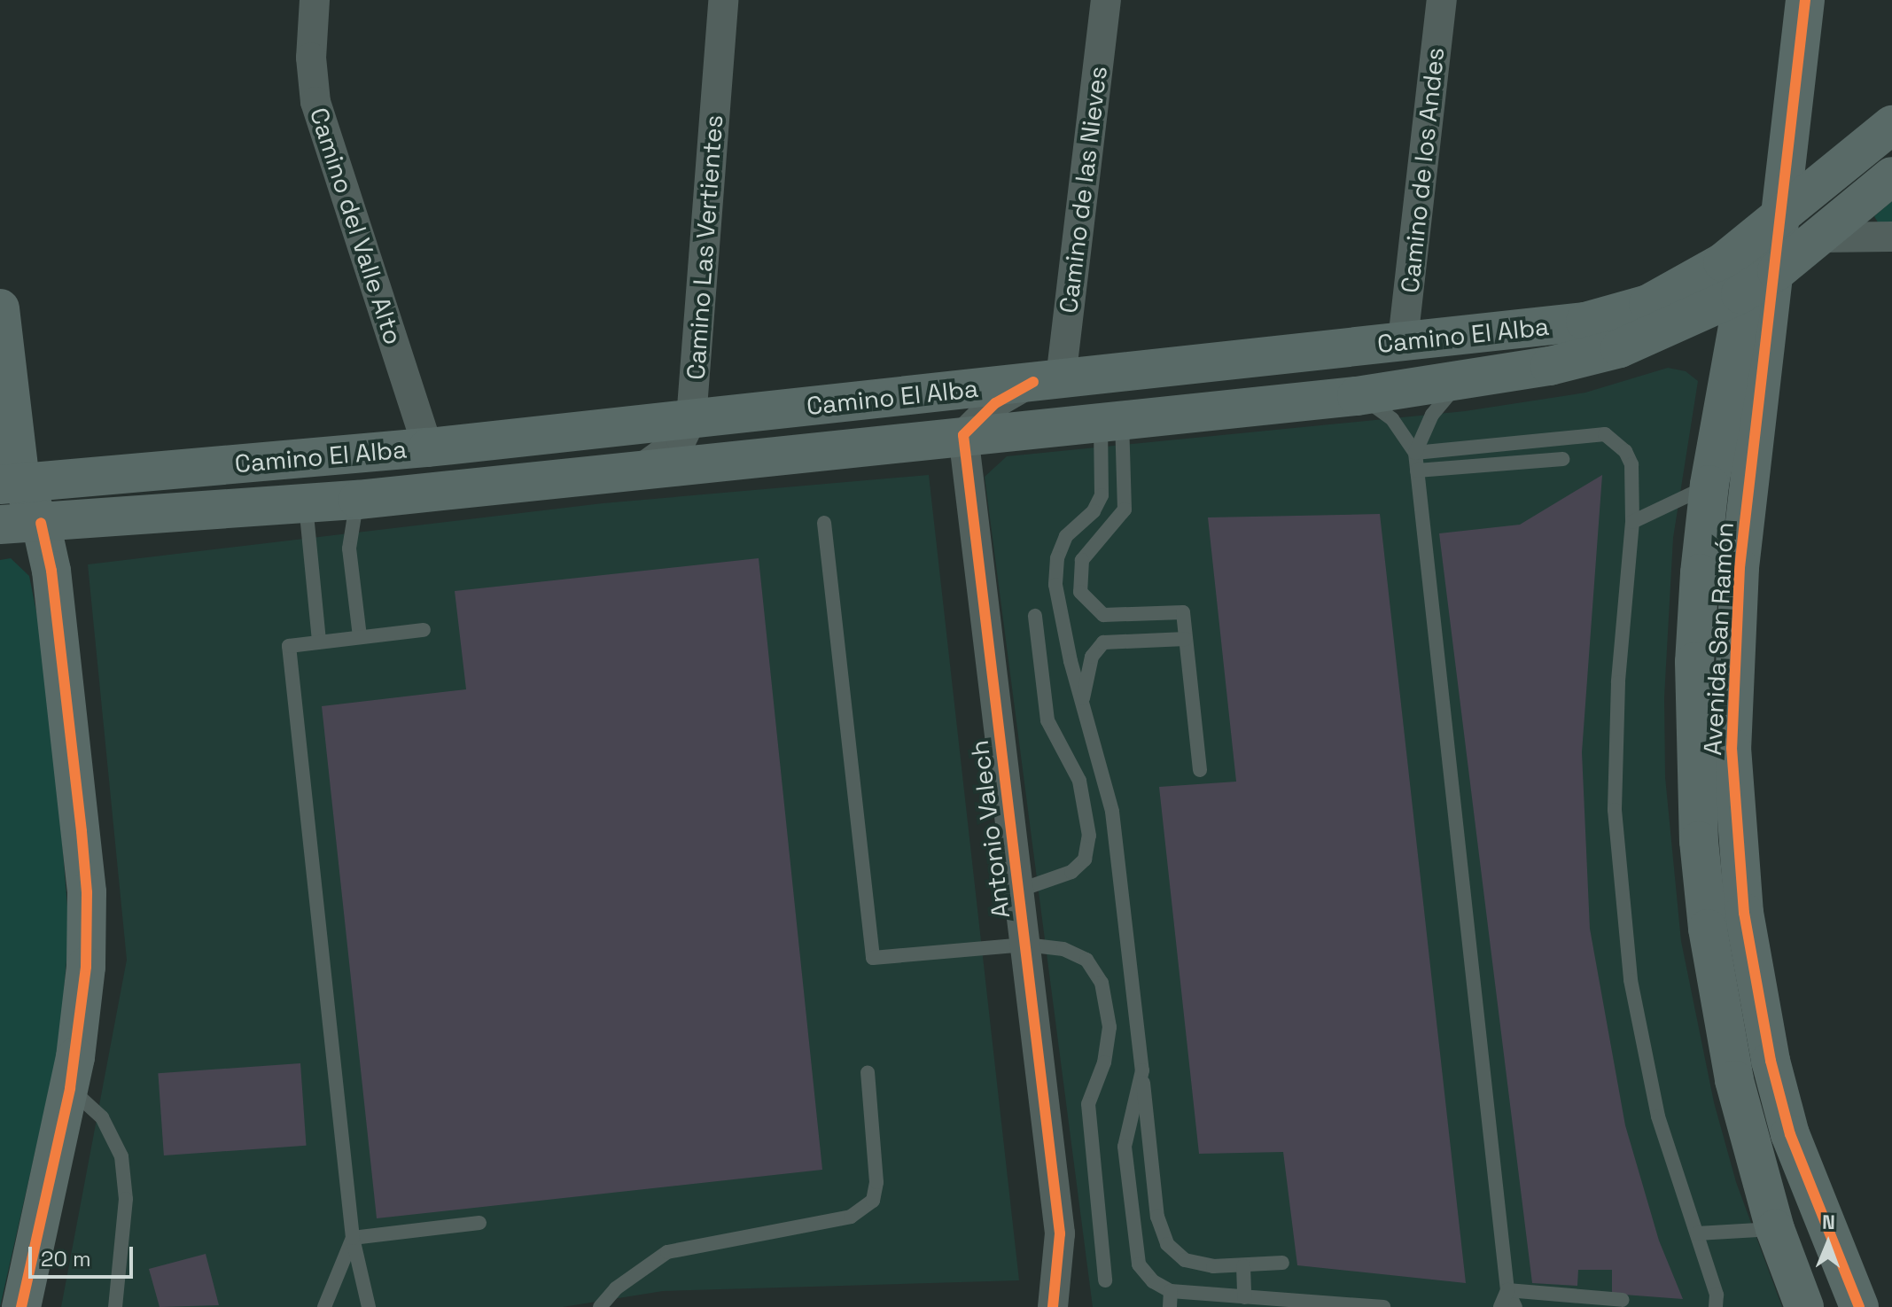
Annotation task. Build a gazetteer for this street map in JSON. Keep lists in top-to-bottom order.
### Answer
{
  "streets": {
    "main road": ["Camino El Alba", "Avenida San Ramón"],
    "street": [
      "Camino de los Andes",
      "Camino de las Nieves",
      "Camino del Valle Alto",
      "Camino Las Vertientes",
      "Antonio Valech"
    ]
  },
  "crossings": [
    ["Camino de los Andes", "Camino El Alba"],
    ["Camino de las Nieves", "Camino El Alba"],
    ["Camino del Valle Alto", "Camino El Alba"],
    ["Camino Las Vertientes", "Camino El Alba"],
    ["Camino El Alba", "Avenida San Ramón"],
    ["Camino El Alba", "Antonio Valech"]
  ],
  "scale_bar": "20 m",
  "north": "top"
}
